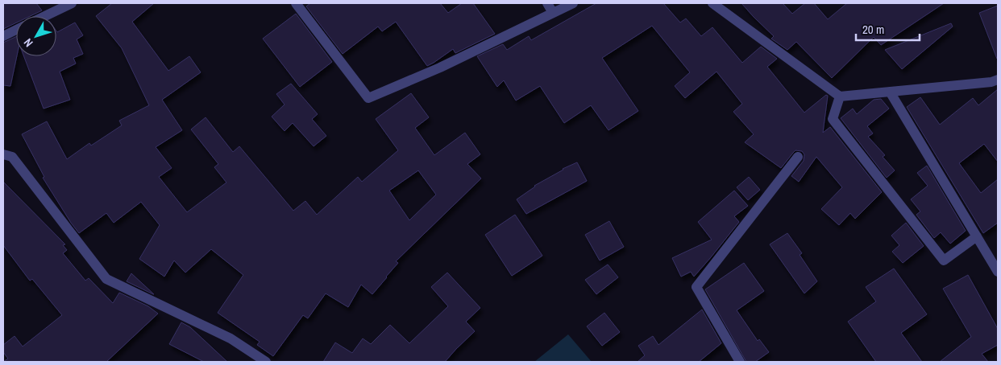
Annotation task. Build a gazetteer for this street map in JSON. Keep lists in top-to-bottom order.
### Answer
{
  "scale_bar": "20 m",
  "north": "bottom left"
}
